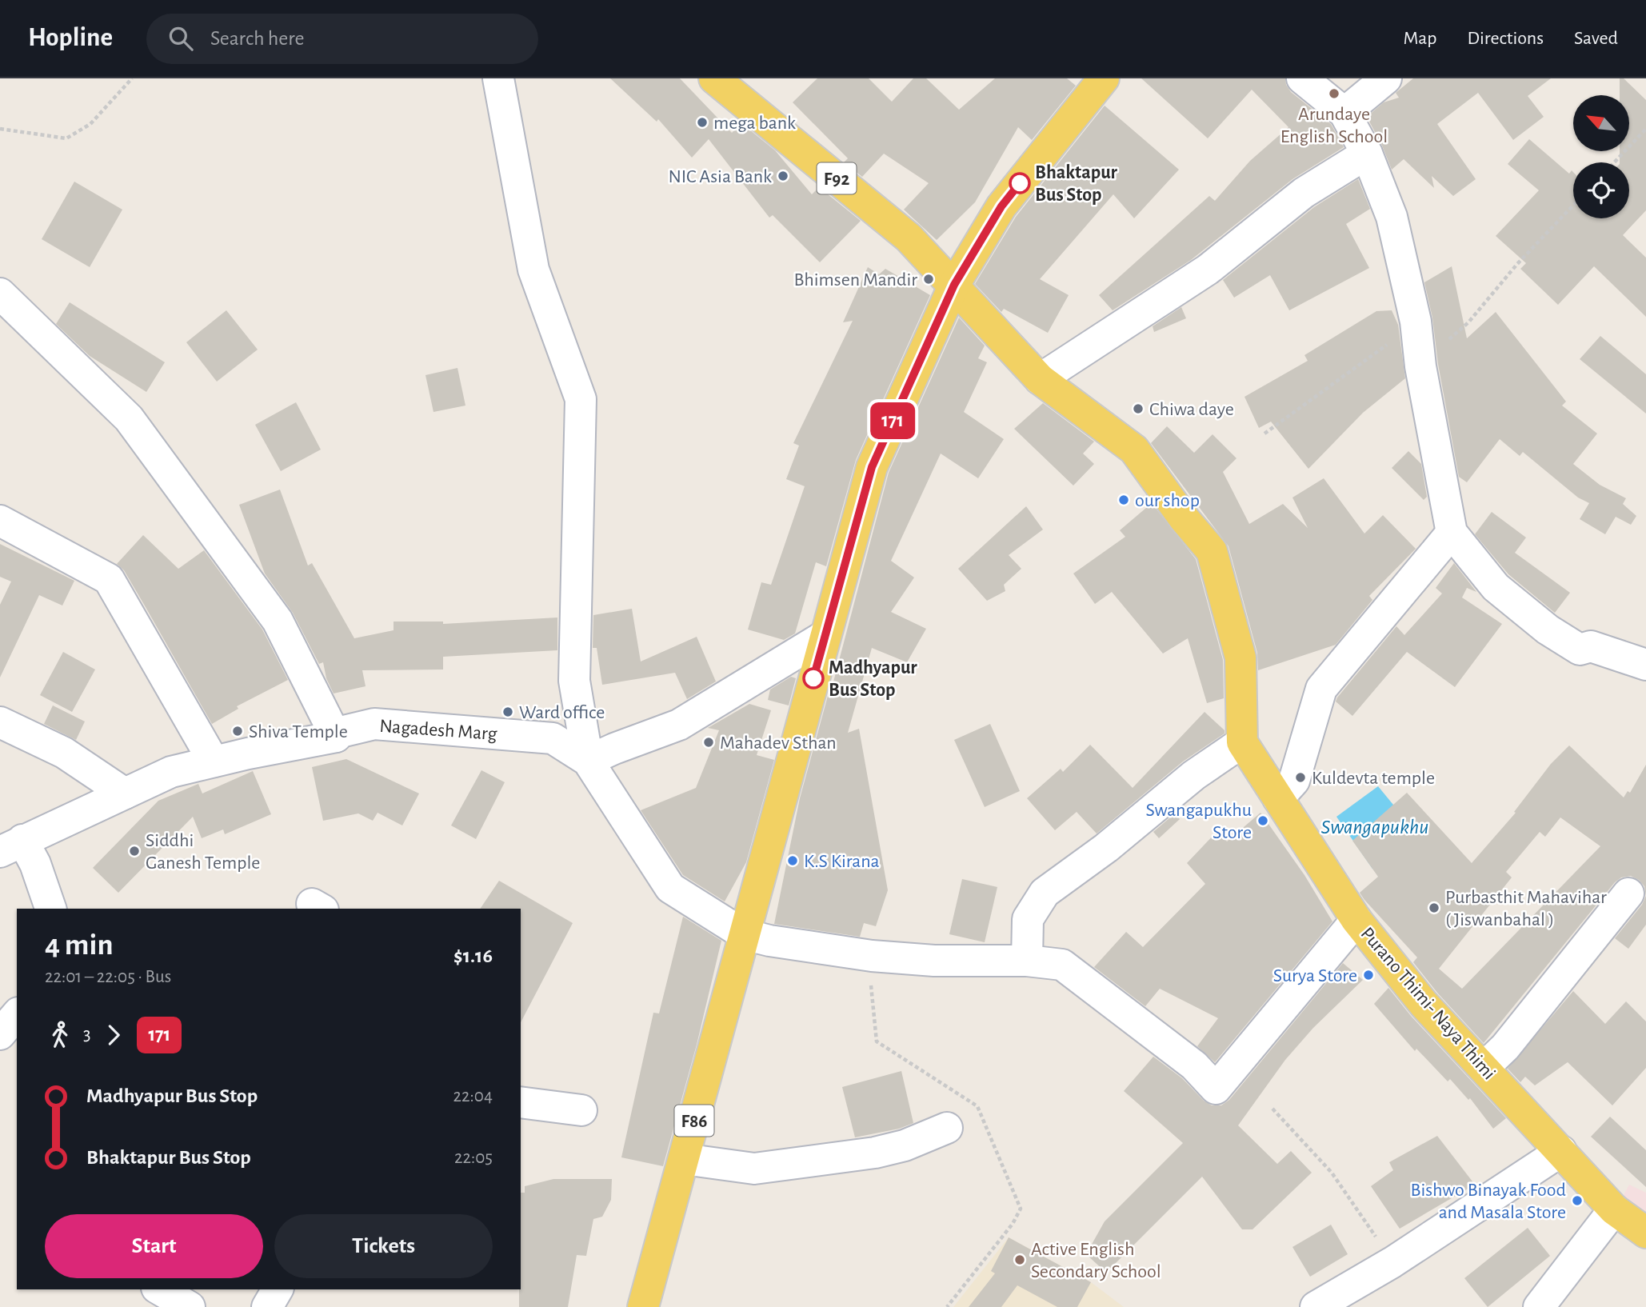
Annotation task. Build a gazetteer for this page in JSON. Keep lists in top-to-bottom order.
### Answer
{
  "streets": {
    "main road": ["F92", "Purano Thimi- Naya Thimi", "F86"],
    "street": ["Nagadesh Marg"]
  },
  "crossings": [
    ["F92", "Purano Thimi- Naya Thimi"],
    ["F92", "F86"],
    ["Nagadesh Marg", "Purano Thimi- Naya Thimi"],
    ["Nagadesh Marg", "F86"]
  ],
  "water": ["Swangapukhu"],
  "places": [
    "Arundaye English School",
    "mega bank",
    "NIC Asia Bank",
    "Bhaktapur Bus Stop",
    "Bhimsen Mandir",
    "Chiwa daye",
    "our shop",
    "Madhyapur Bus Stop",
    "Ward office",
    "Shiva Temple",
    "Mahadev Sthan",
    "Kuldevta temple",
    "Swangapukhu Store",
    "Siddhi Ganesh Temple",
    "K.S Kirana",
    "Purbasthit Mahavihar ( Jiswanbahal )",
    "Surya Store",
    "Bishwo Binayak Food and Masala Store",
    "Active English Secondary School"
  ],
  "lines": ["bus line 171"],
  "north": "top left",
  "page": {
    "header": "Hopline",
    "search": "Search here",
    "nav": ["Map", "Directions", "Saved"],
    "on_map": "171",
    "heading": ["4 min", "22:01 – 22:05 · Bus", "$1.16"],
    "legs": ["3", "171"],
    "list": [
      {
        "name": "Madhyapur Bus Stop",
        "value": "22:04"
      },
      {
        "name": "Bhaktapur Bus Stop",
        "value": "22:05"
      }
    ],
    "buttons": ["Start", "Tickets"]
  }
}
